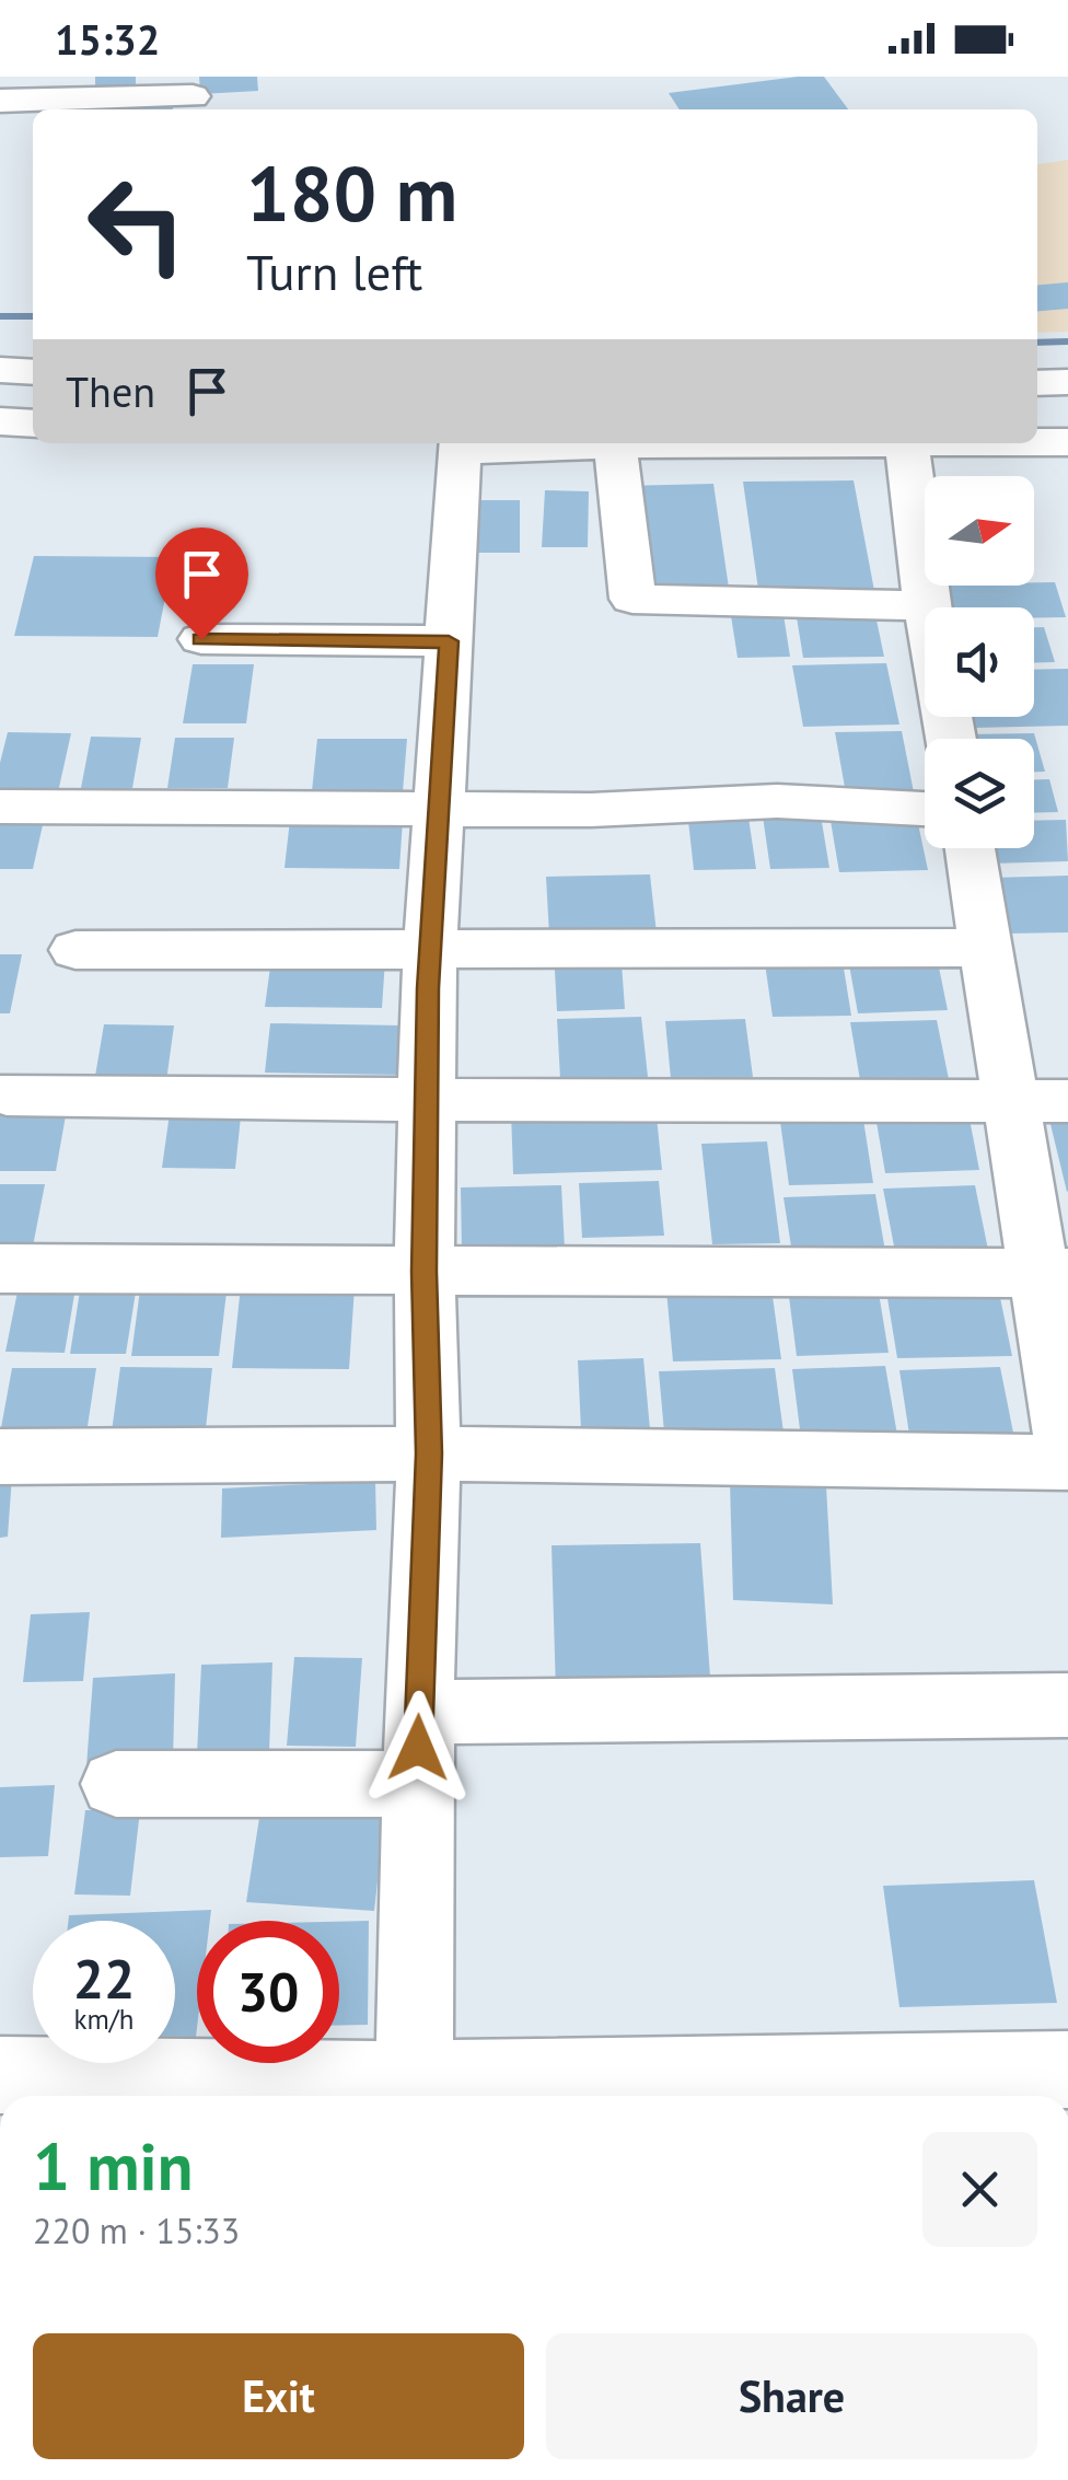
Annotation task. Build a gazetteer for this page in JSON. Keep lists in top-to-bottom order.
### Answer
{
  "north": "right",
  "page": {
    "status": "15:32",
    "turn": ["180 m", "Turn left"],
    "then": "Then",
    "speed": "22 km/h",
    "limit": "30",
    "heading": ["1 min", "220 m · 15:33"],
    "buttons": ["Exit", "Share"]
  }
}
